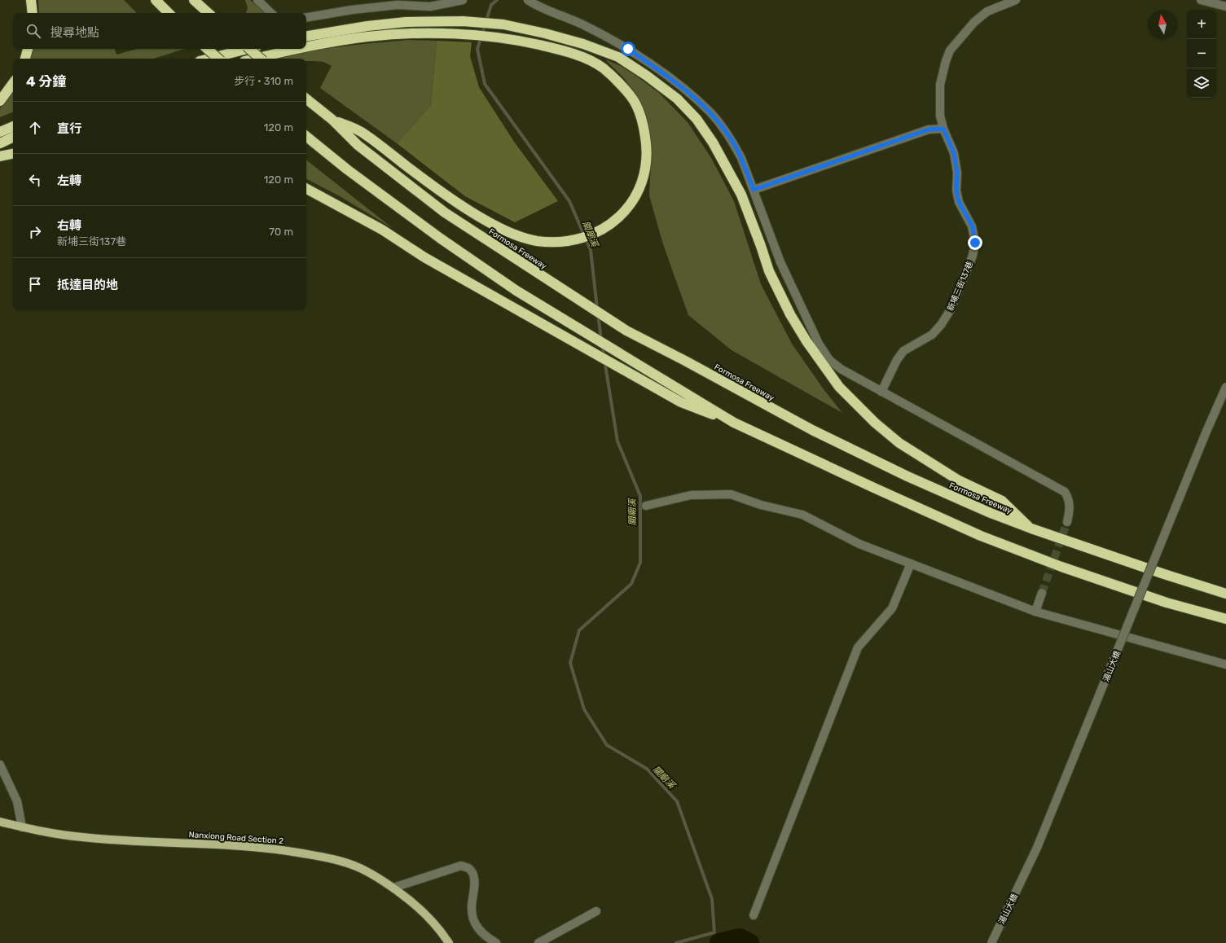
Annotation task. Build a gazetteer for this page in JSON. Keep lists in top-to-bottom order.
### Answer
{
  "streets": {
    "highway": ["Formosa Freeway"],
    "main road": ["Nanxiong Road Section 2"],
    "street": ["新埔三街137巷", "湯山大橋"]
  },
  "water": ["關廟溪"],
  "north": "top",
  "page": {
    "map_buttons": ["+", "−"],
    "search": "搜尋地點",
    "heading": ["4 分鐘", "步行 · 310 m"],
    "list": [
      ["直行", "120 m"],
      ["左轉", "120 m"],
      ["右轉", "新埔三街137巷", "70 m"],
      "抵達目的地"
    ]
  }
}
